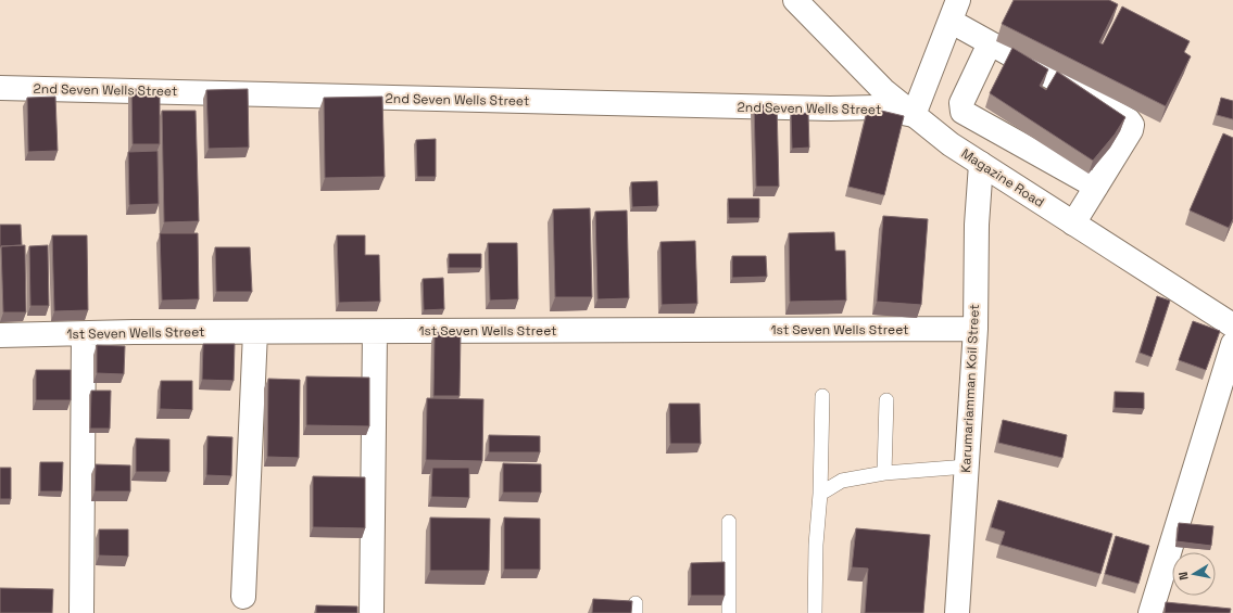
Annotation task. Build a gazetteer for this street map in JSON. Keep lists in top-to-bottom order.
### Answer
{
  "streets": {
    "street": [
      "2nd Seven Wells Street",
      "Magazine Road",
      "1st Seven Wells Street",
      "Karumariamman Koil Street"
    ]
  },
  "crossings": [
    ["2nd Seven Wells Street", "Magazine Road"],
    ["Magazine Road", "Karumariamman Koil Street"],
    ["1st Seven Wells Street", "Karumariamman Koil Street"]
  ],
  "north": "left"
}
